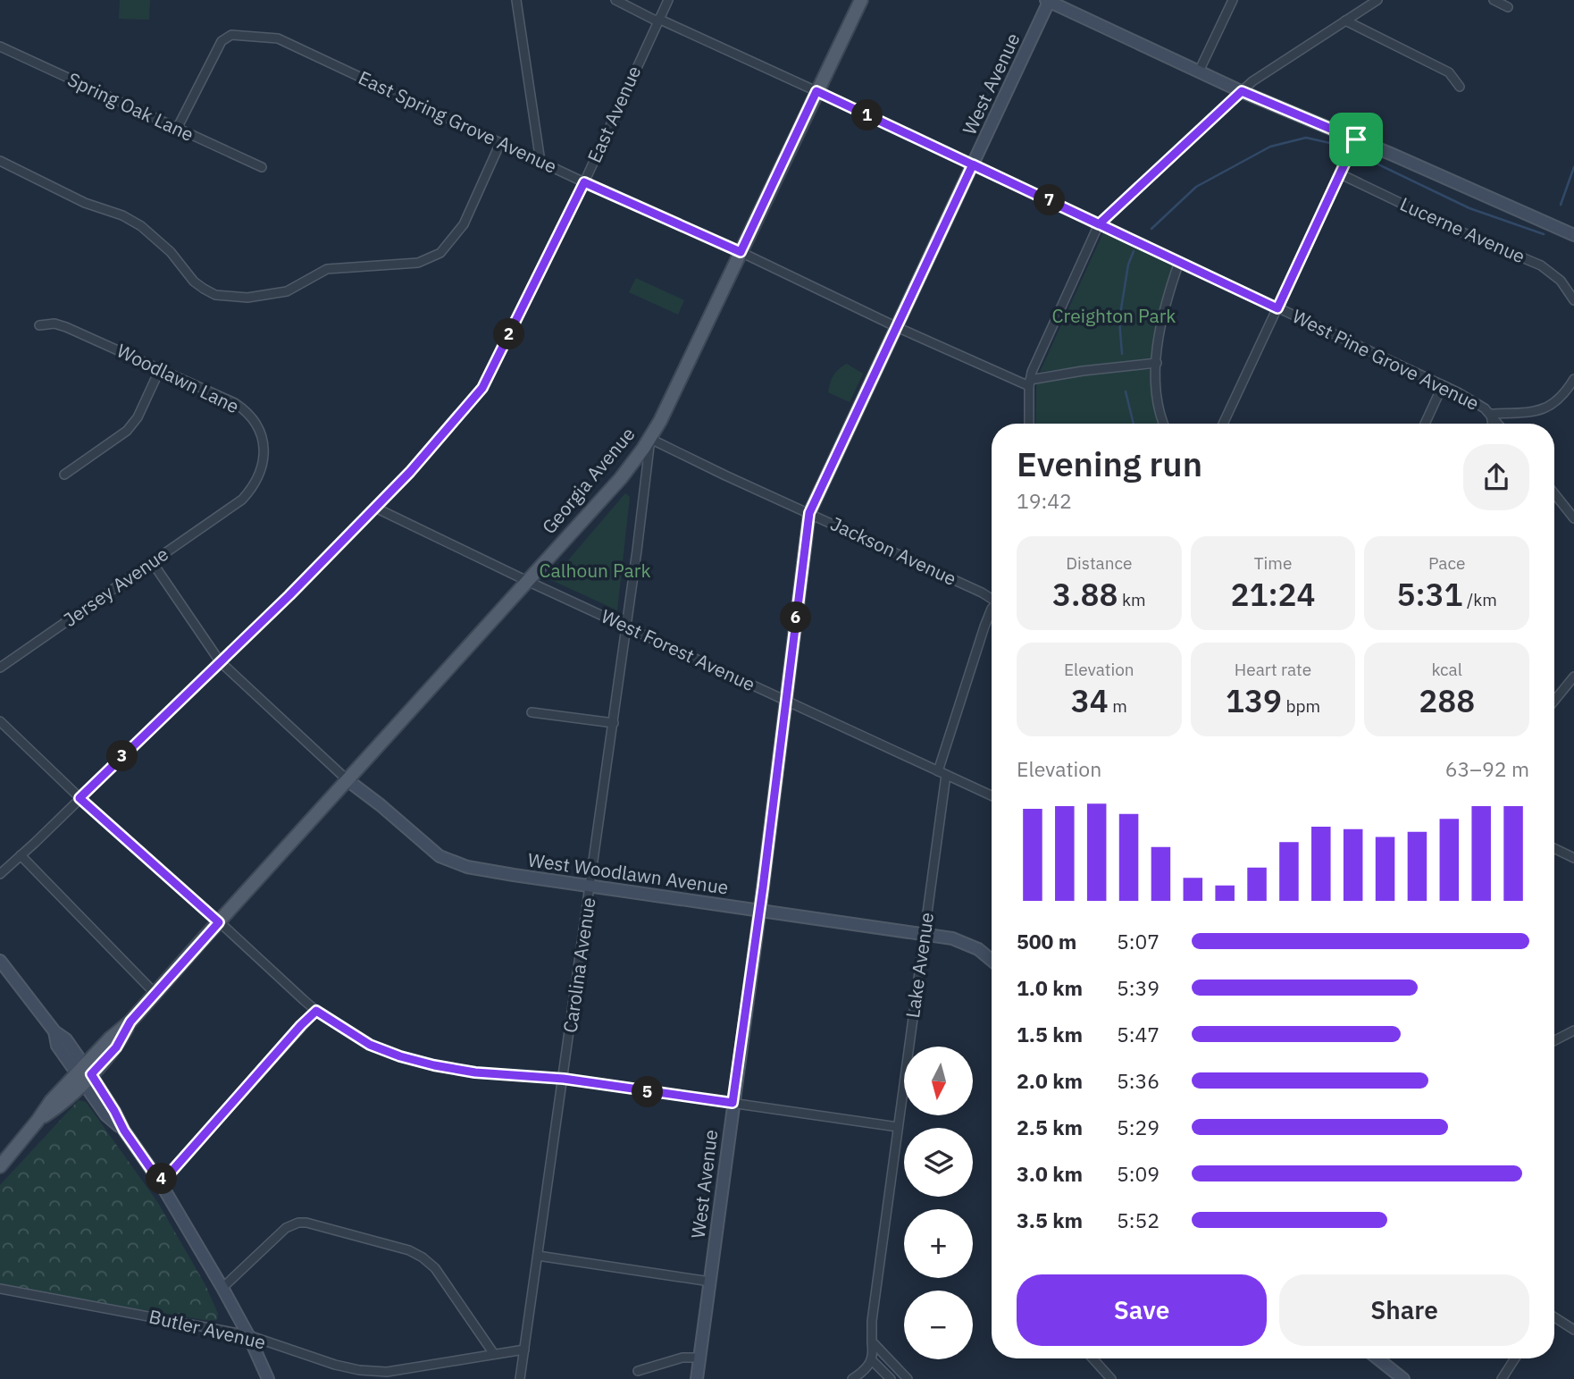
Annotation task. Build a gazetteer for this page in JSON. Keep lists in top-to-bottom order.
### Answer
{
  "streets": {
    "main road": ["Georgia Avenue"],
    "street": [
      "West Avenue",
      "Spring Oak Lane",
      "East Avenue",
      "East Spring Grove Avenue",
      "Lucerne Avenue",
      "West Pine Grove Avenue",
      "Woodlawn Lane",
      "Jackson Avenue",
      "Jersey Avenue",
      "West Forest Avenue",
      "West Woodlawn Avenue",
      "Carolina Avenue",
      "Lake Avenue",
      "Butler Avenue"
    ]
  },
  "crossings": [
    ["West Avenue", "East Spring Grove Avenue"],
    ["West Avenue", "West Pine Grove Avenue"],
    ["West Avenue", "Jackson Avenue"],
    ["West Avenue", "West Forest Avenue"],
    ["West Avenue", "West Woodlawn Avenue"],
    ["Spring Oak Lane", "East Spring Grove Avenue"],
    ["East Avenue", "East Spring Grove Avenue"],
    ["East Avenue", "West Pine Grove Avenue"],
    ["East Avenue", "West Forest Avenue"],
    ["East Spring Grove Avenue", "Georgia Avenue"],
    ["West Pine Grove Avenue", "Georgia Avenue"],
    ["Woodlawn Lane", "Jersey Avenue"],
    ["Georgia Avenue", "Jackson Avenue"],
    ["Georgia Avenue", "West Forest Avenue"],
    ["Georgia Avenue", "West Woodlawn Avenue"],
    ["Georgia Avenue", "Carolina Avenue"],
    ["Jackson Avenue", "Carolina Avenue"],
    ["West Forest Avenue", "Carolina Avenue"],
    ["West Forest Avenue", "Lake Avenue"],
    ["West Woodlawn Avenue", "Carolina Avenue"],
    ["West Woodlawn Avenue", "Lake Avenue"],
    ["Carolina Avenue", "Butler Avenue"]
  ],
  "parks": ["Creighton Park", "Calhoun Park"],
  "north": "bottom",
  "page": {
    "pins": [
      "1",
      "7",
      "2",
      "6",
      "3",
      "5",
      "4"
    ],
    "heading": ["Evening run", "19:42"],
    "stats": [
      ["Distance", "3.88 km"],
      ["Time", "21:24"],
      ["Pace", "5:31 /km"],
      ["Elevation", "34 m"],
      ["Heart rate", "139 bpm"],
      ["kcal", "288"]
    ],
    "chart": ["Elevation", "63–92 m"],
    "list": [
      {
        "name": "500 m",
        "note": "5:07"
      },
      {
        "name": "1.0 km",
        "note": "5:39"
      },
      {
        "name": "1.5 km",
        "note": "5:47"
      },
      {
        "name": "2.0 km",
        "note": "5:36"
      },
      {
        "name": "2.5 km",
        "note": "5:29"
      },
      {
        "name": "3.0 km",
        "note": "5:09"
      },
      {
        "name": "3.5 km",
        "note": "5:52"
      }
    ],
    "map_buttons": ["+", "−"],
    "buttons": ["Save", "Share"]
  }
}
